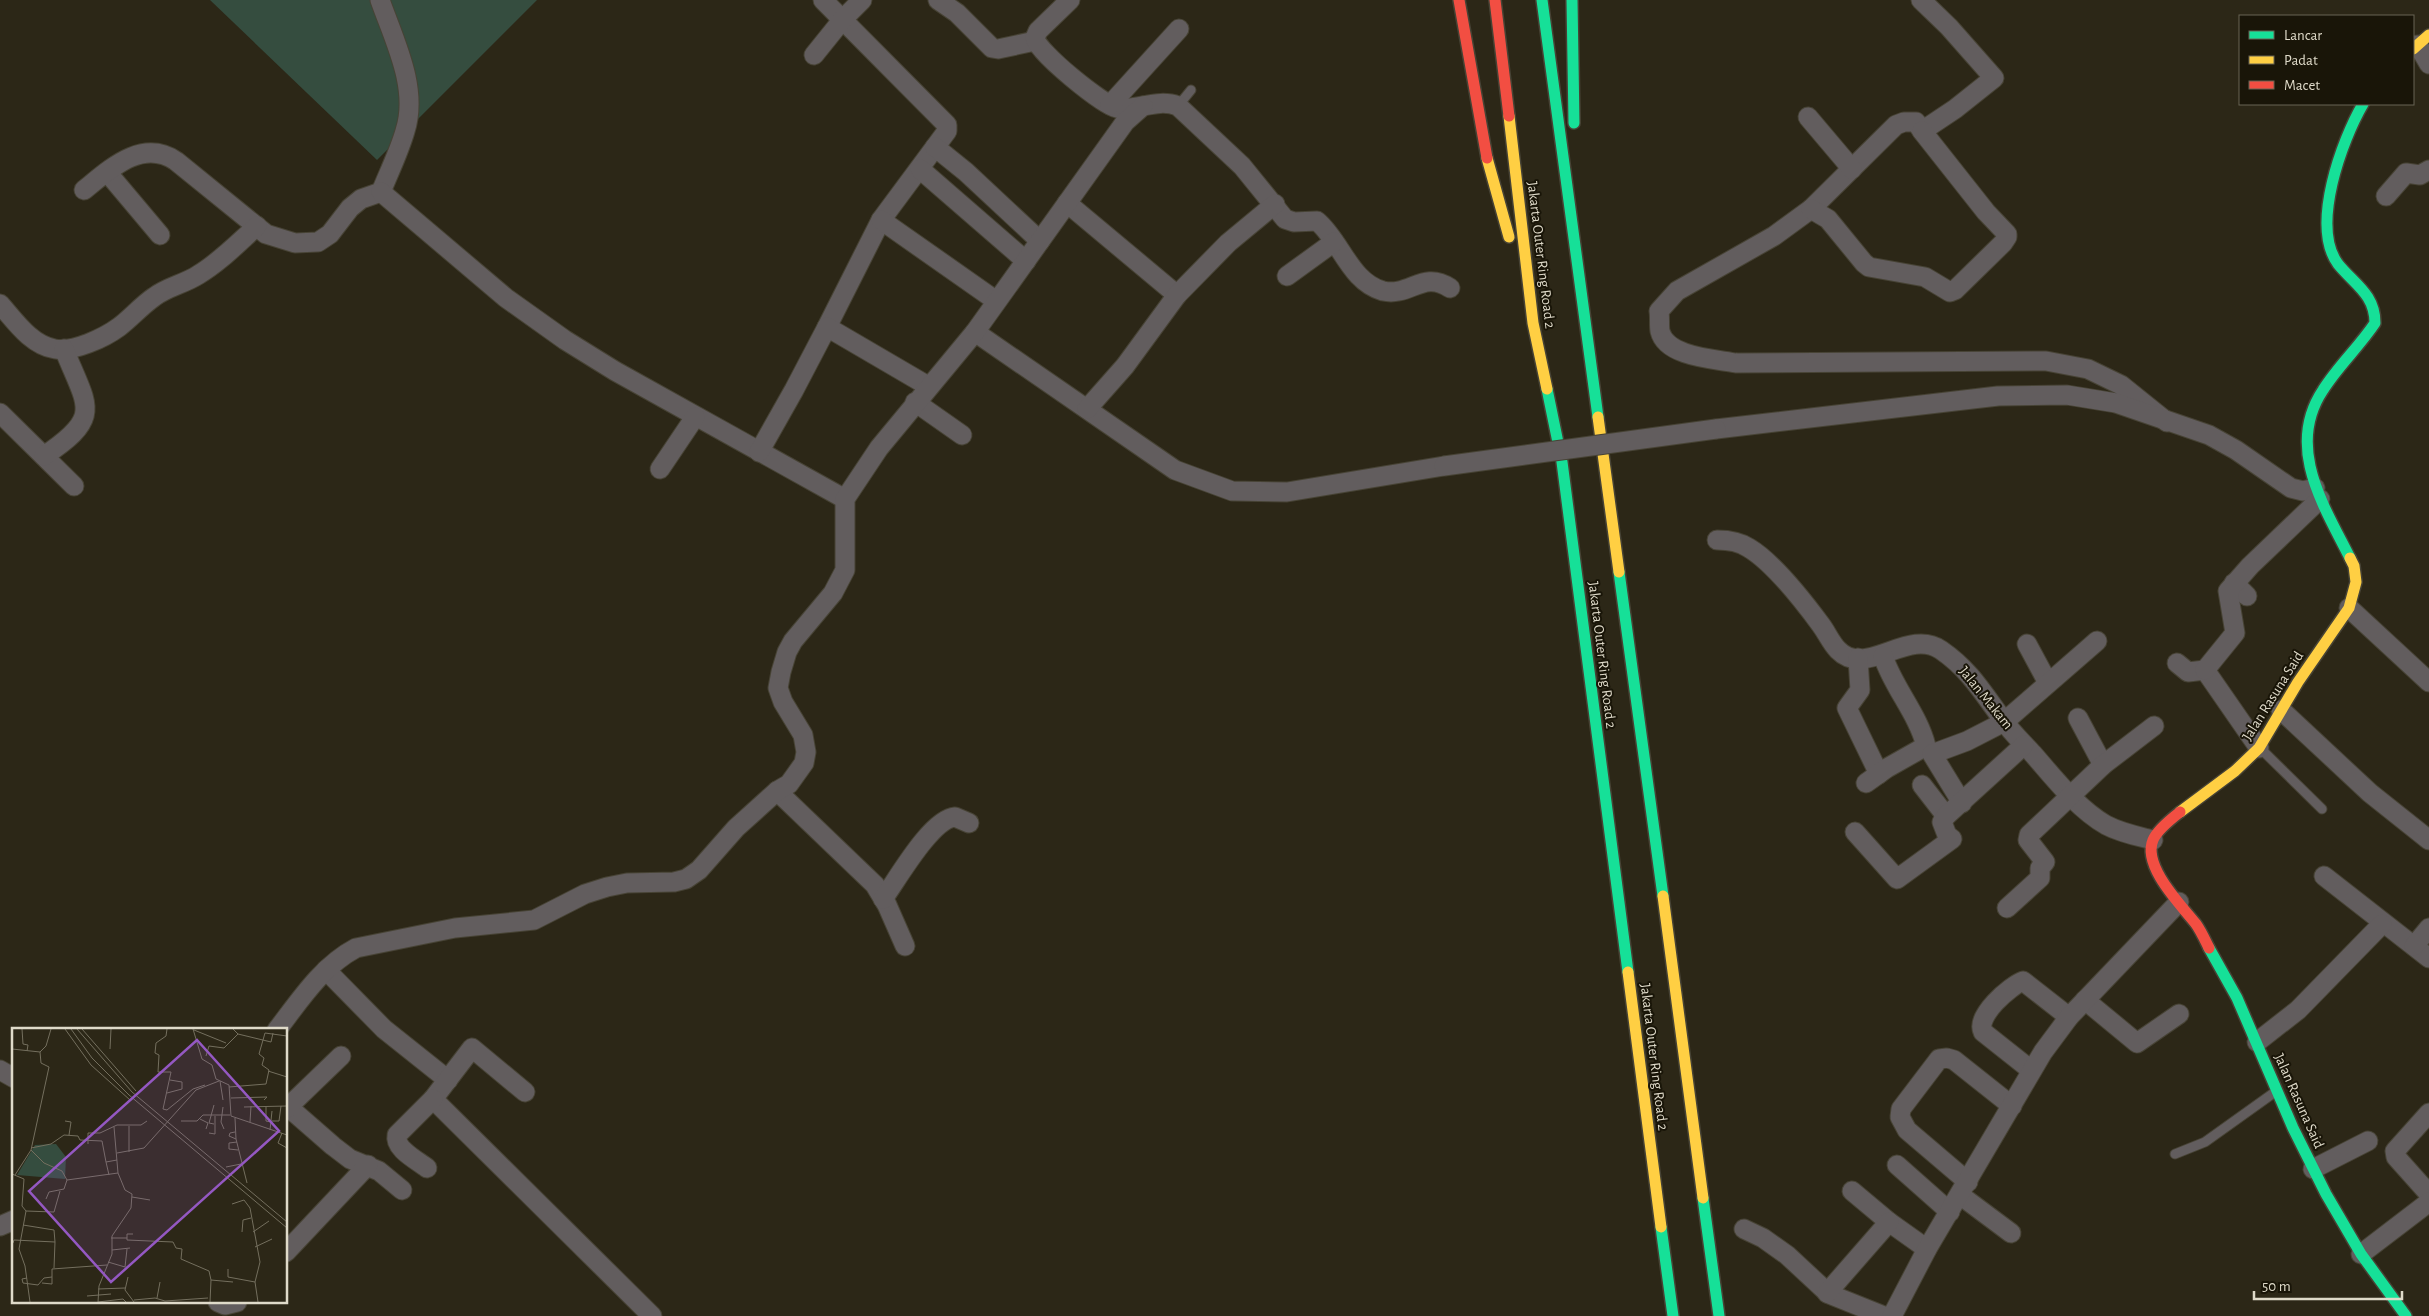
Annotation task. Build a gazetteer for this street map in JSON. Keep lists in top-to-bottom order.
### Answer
{
  "streets": {
    "main road": ["Jakarta Outer Ring Road 2", "Jalan Rasuna Said"],
    "street": ["Jalan Makam"]
  },
  "crossings": [
    ["Jalan Rasuna Said", "Jalan Makam"]
  ],
  "legend": ["Lancar", "Padat", "Macet"],
  "scale_bar": "50 m"
}
